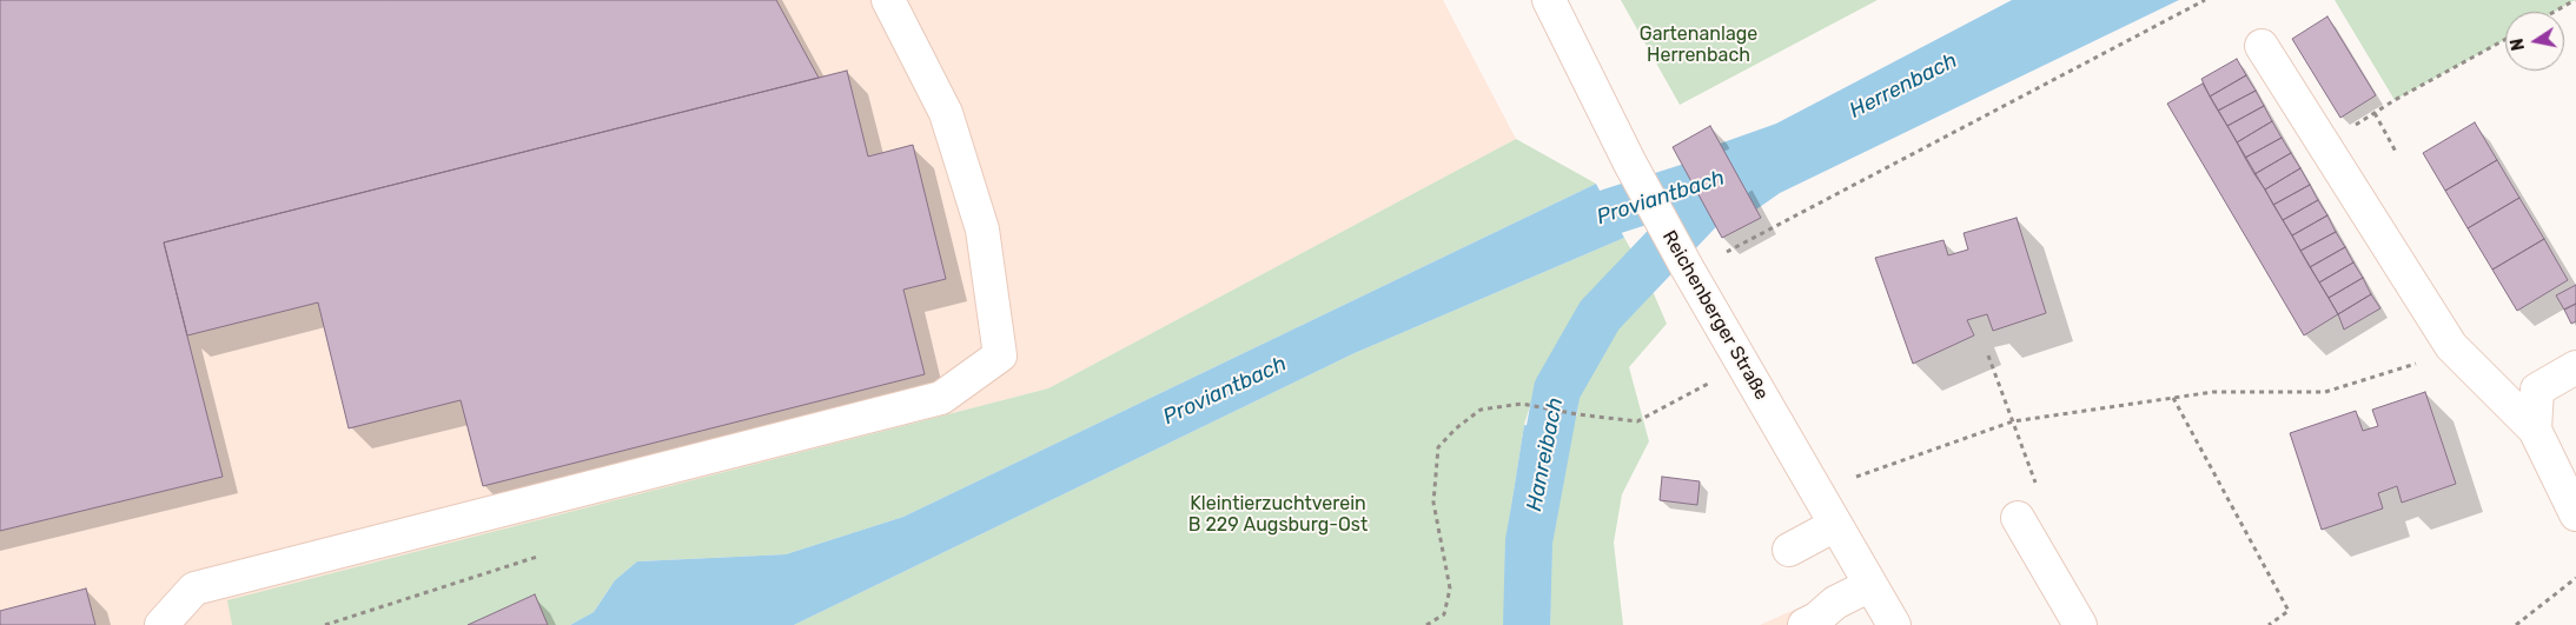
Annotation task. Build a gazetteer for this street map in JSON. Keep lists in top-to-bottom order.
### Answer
{
  "streets": {
    "street": ["Reichenberger Straße"]
  },
  "water": ["Herrenbach", "Proviantbach", "Hanreibach"],
  "parks": ["Gartenanlage Herrenbach", "Kleintierzuchtverein B 229 Augsburg-Ost"],
  "north": "left"
}
